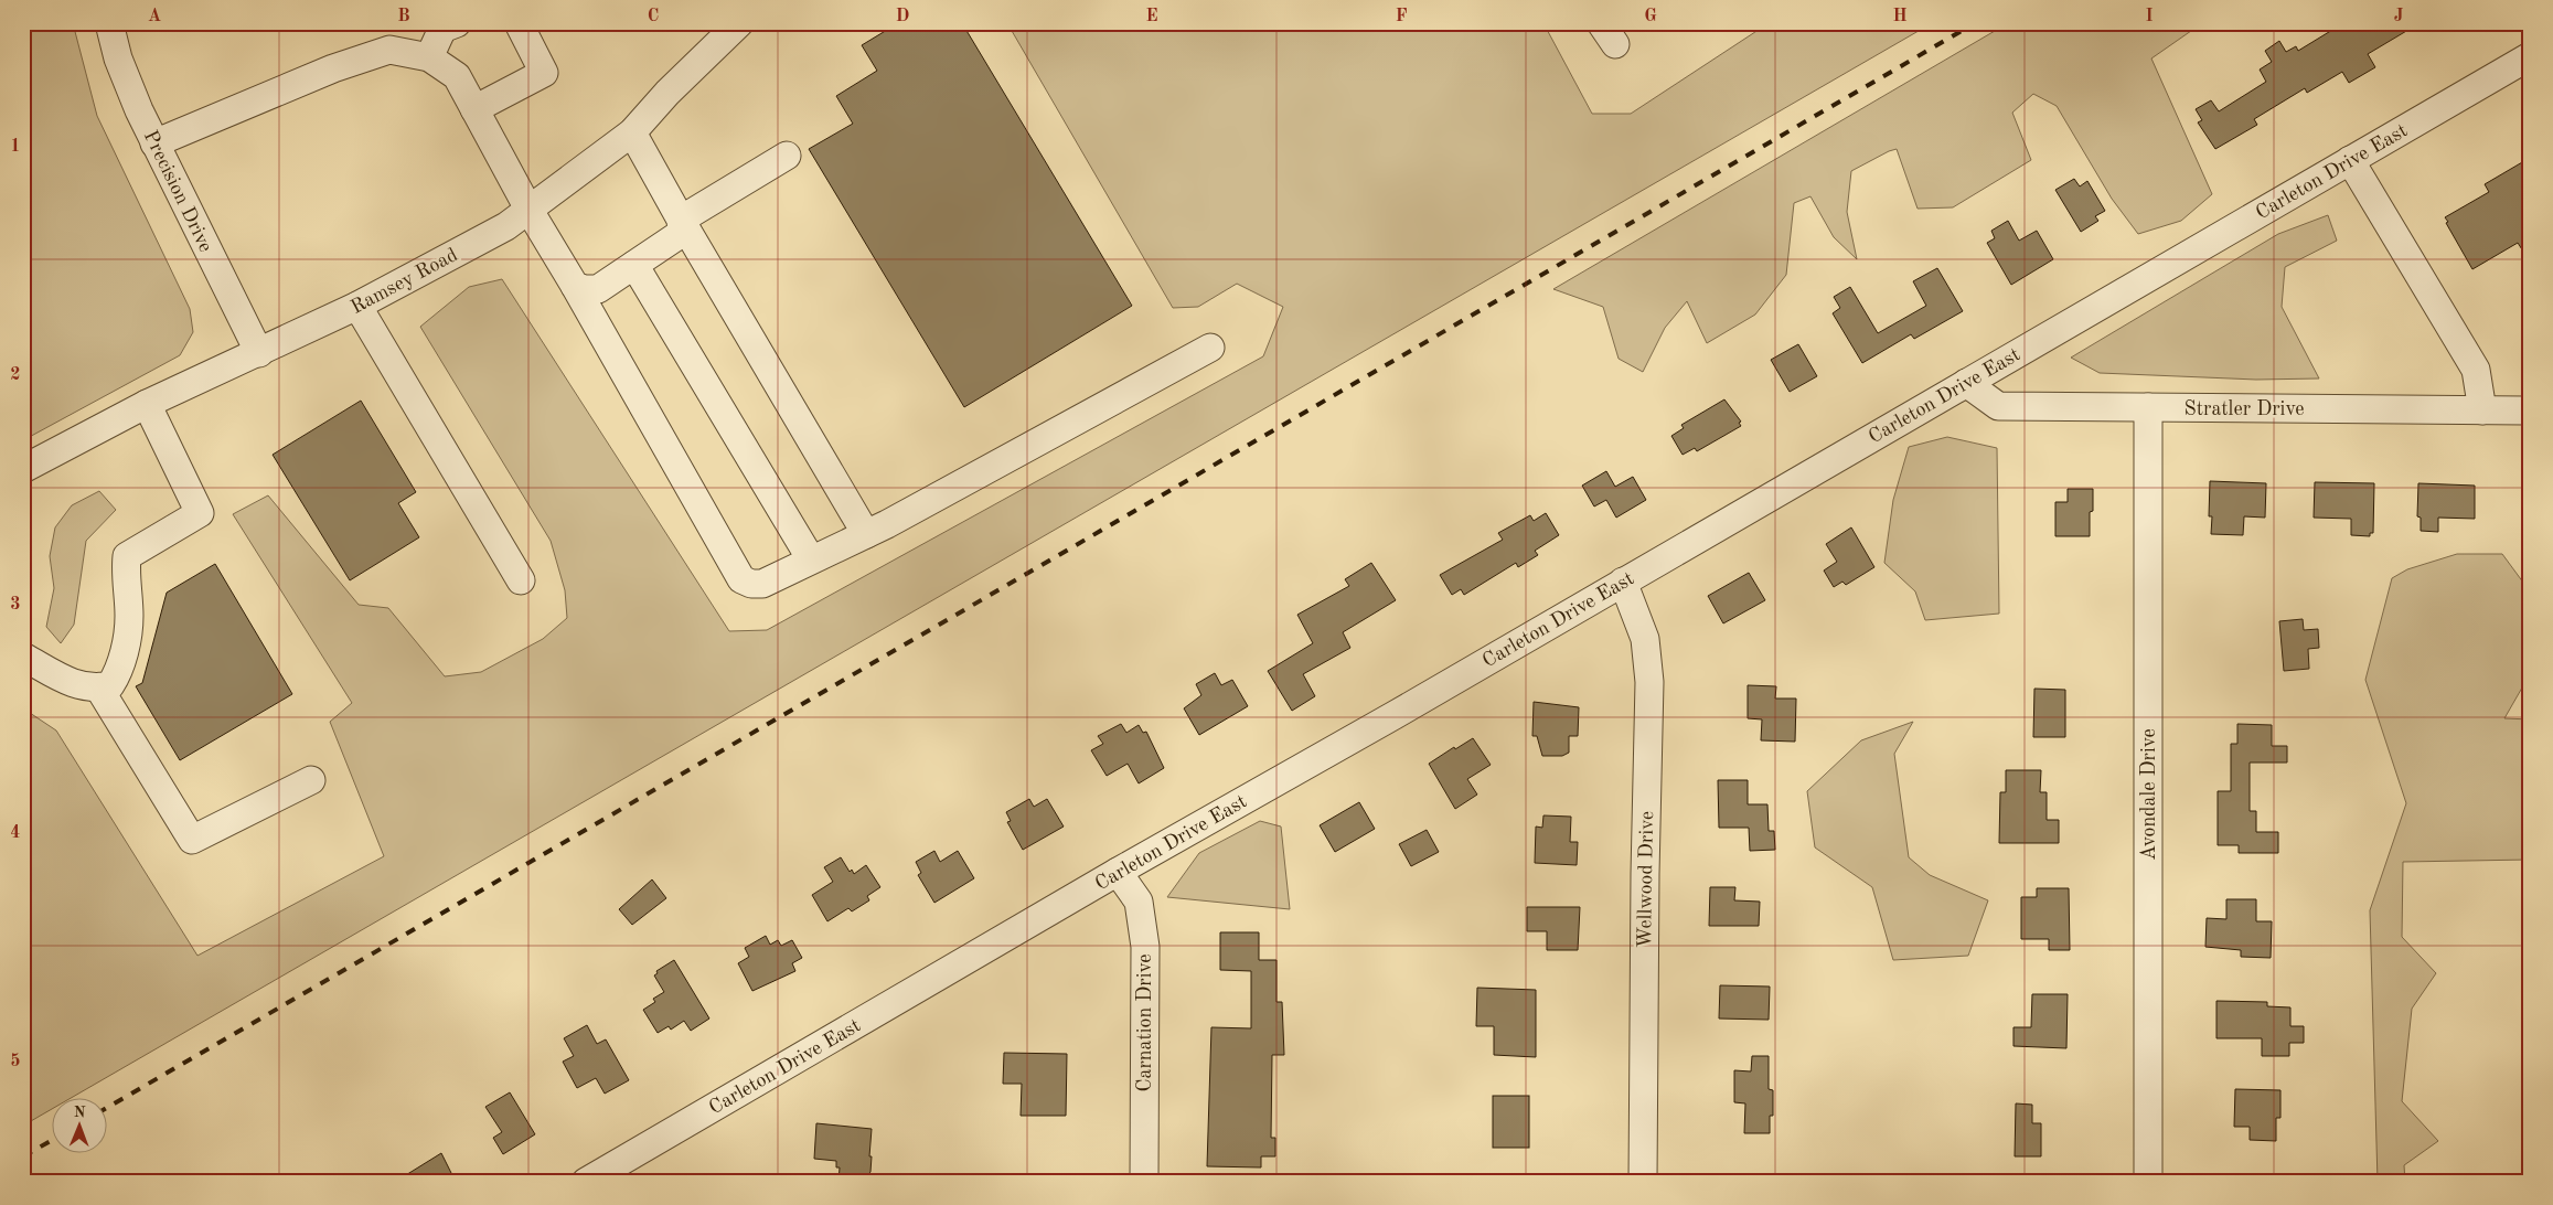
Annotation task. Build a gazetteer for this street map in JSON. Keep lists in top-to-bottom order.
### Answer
{
  "streets": {
    "street": [
      "Carleton Drive East",
      "Precision Drive",
      "Ramsey Road",
      "Stratler Drive",
      "Avondale Drive",
      "Wellwood Drive",
      "Carnation Drive"
    ]
  },
  "crossings": [
    ["Carleton Drive East", "Stratler Drive"],
    ["Carleton Drive East", "Wellwood Drive"],
    ["Carleton Drive East", "Carnation Drive"],
    ["Precision Drive", "Ramsey Road"],
    ["Stratler Drive", "Avondale Drive"]
  ],
  "north": "top",
  "grid": {
    "columns": [
      "A",
      "B",
      "C",
      "D",
      "E",
      "F",
      "G",
      "H",
      "I",
      "J"
    ],
    "rows": [
      "1",
      "2",
      "3",
      "4",
      "5"
    ]
  }
}
